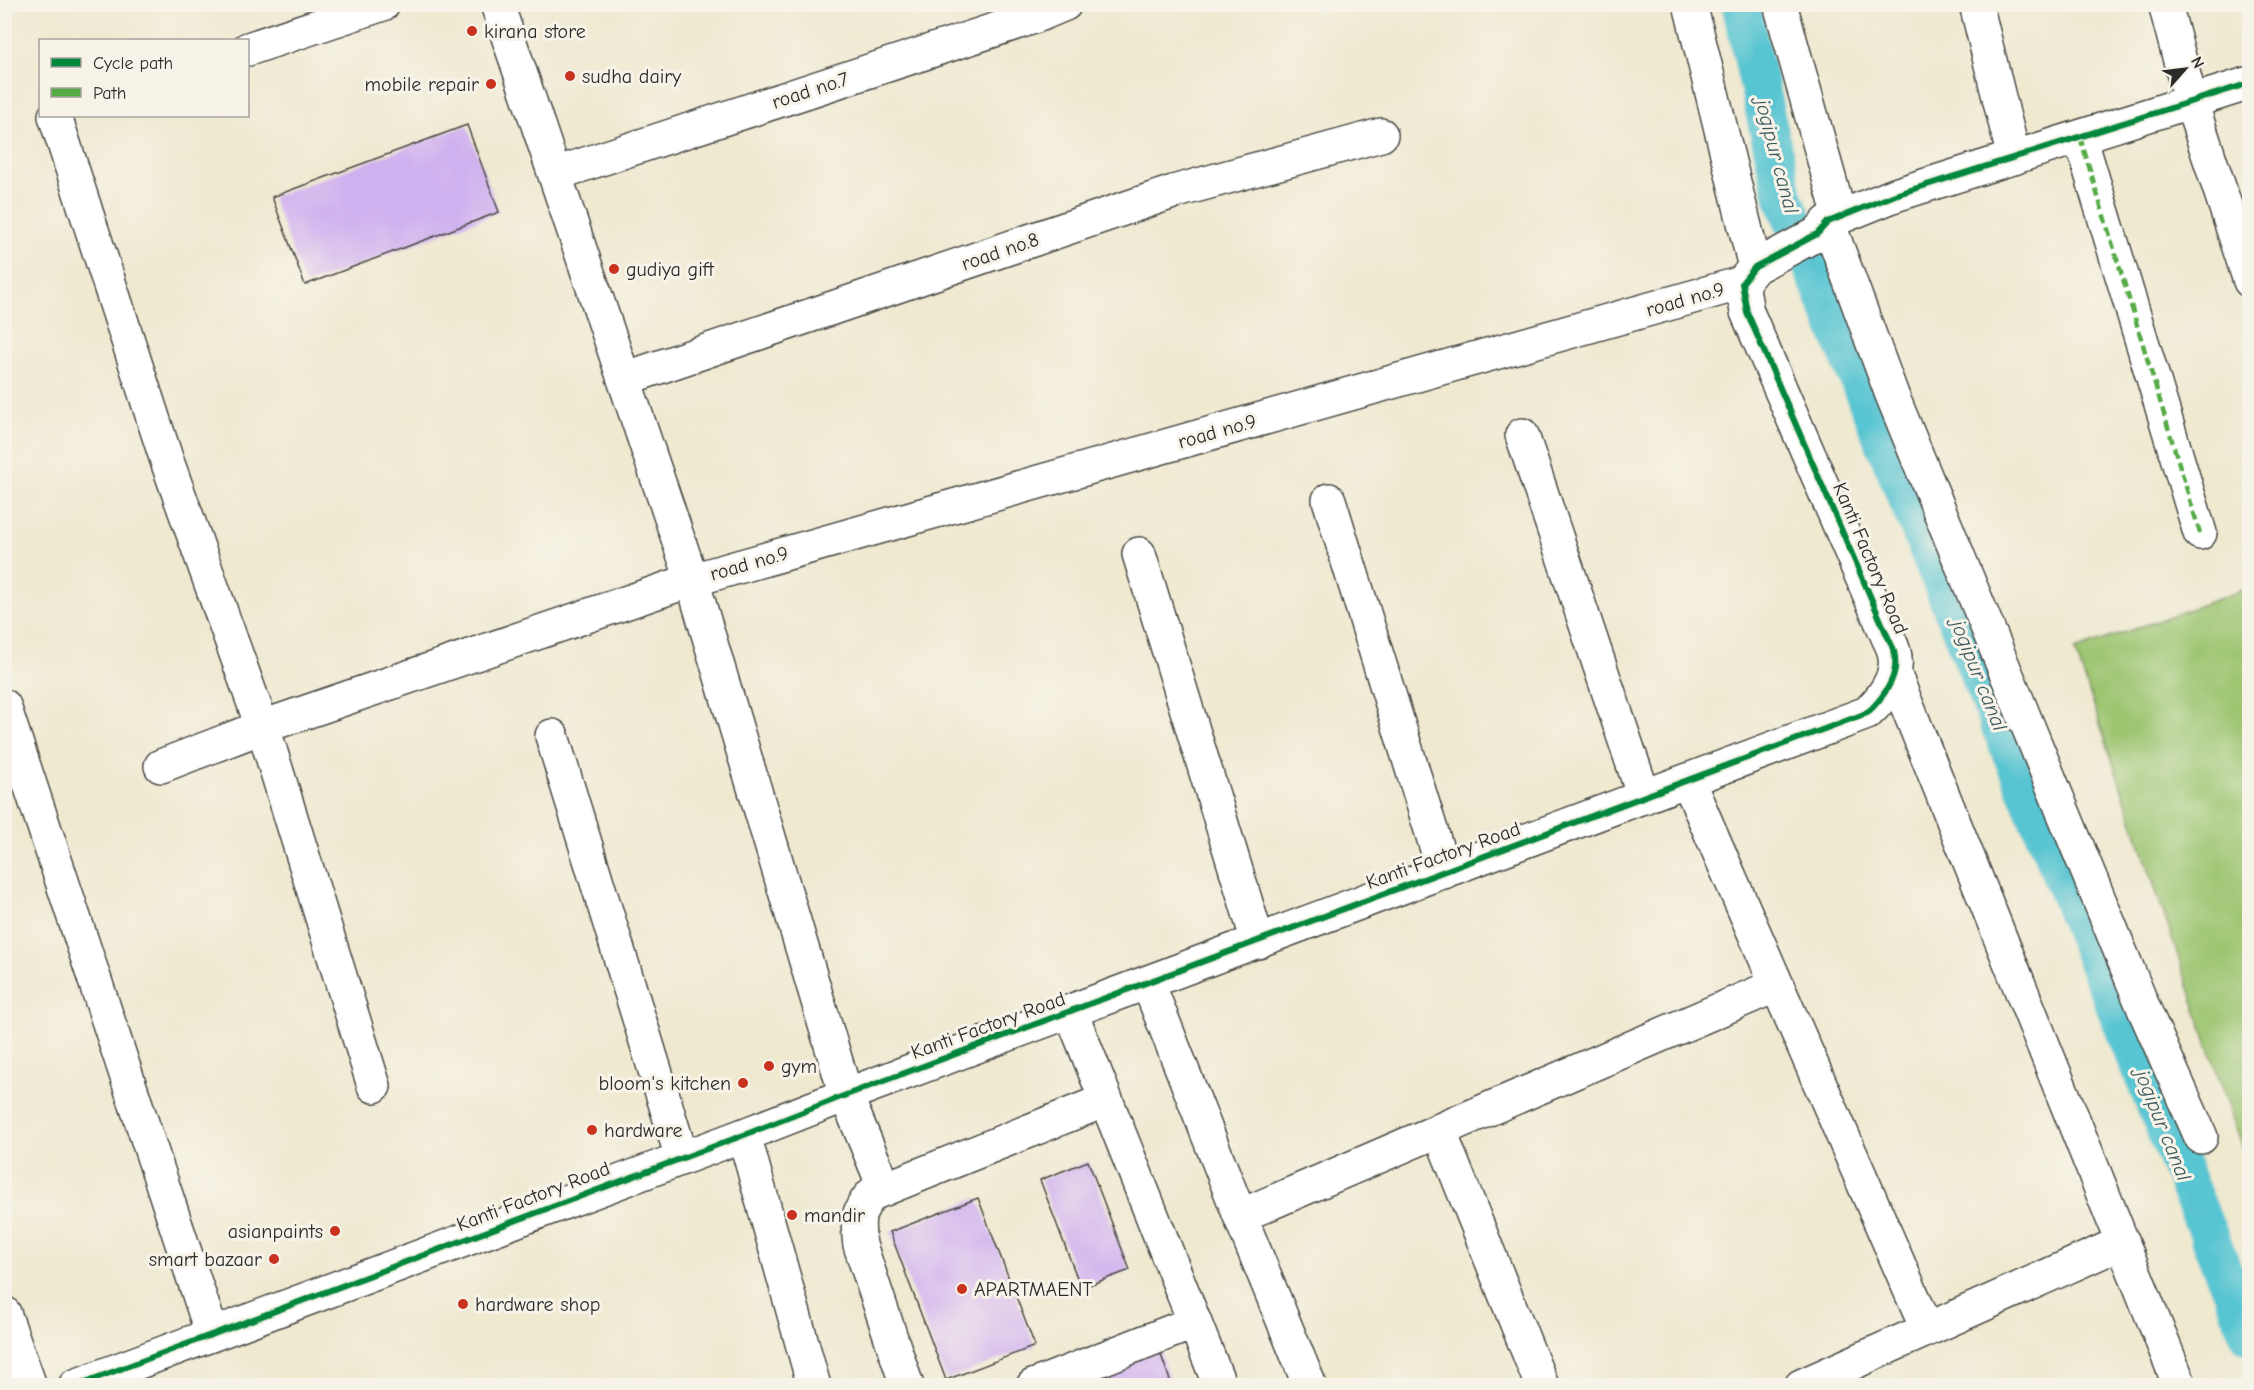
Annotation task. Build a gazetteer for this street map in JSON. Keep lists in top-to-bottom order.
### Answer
{
  "streets": {
    "street": [
      "road no.7",
      "road no.8",
      "road no.9",
      "Kanti Factory Road"
    ]
  },
  "crossings": [
    ["road no.9", "Kanti Factory Road"]
  ],
  "water": ["jogipur canal"],
  "places": [
    "kirana store",
    "sudha dairy",
    "mobile repair",
    "gudiya gift",
    "gym",
    "bloom's kitchen",
    "hardware",
    "mandir",
    "asianpaints",
    "smart bazaar",
    "APARTMAENT",
    "hardware shop"
  ],
  "legend": ["Cycle path", "Path"],
  "north": "top right"
}
